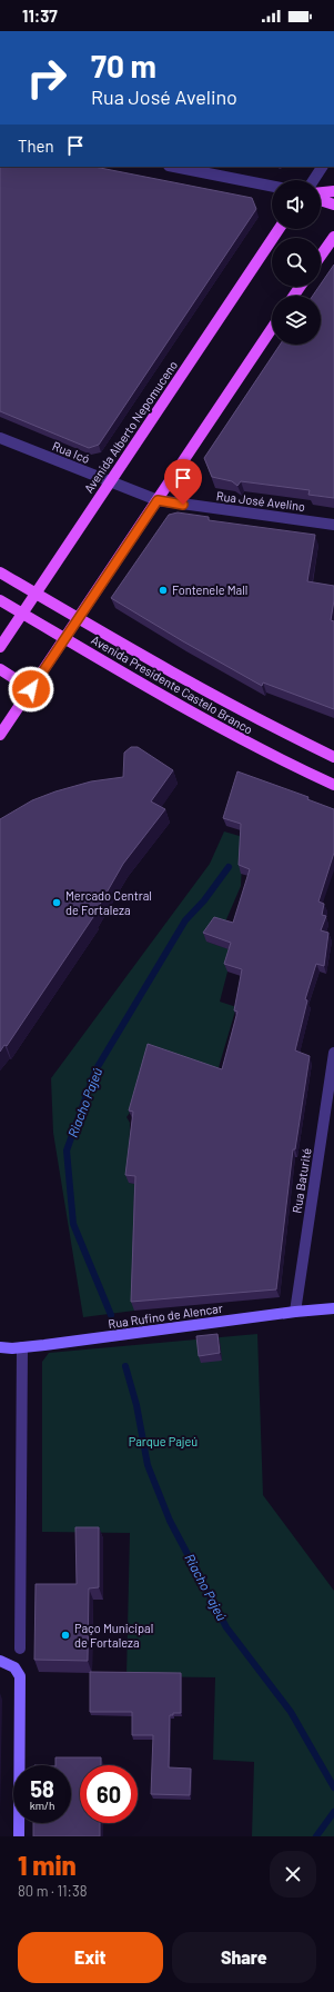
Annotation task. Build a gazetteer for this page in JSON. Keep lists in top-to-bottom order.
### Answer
{
  "streets": {
    "main road": ["Avenida Alberto Nepomuceno", "Avenida Presidente Castelo Branco"],
    "street": [
      "Rua Icó",
      "Rua José Avelino",
      "Rua Baturité",
      "Rua Rufino de Alencar"
    ]
  },
  "crossings": [
    ["Avenida Alberto Nepomuceno", "Rua Icó"],
    ["Rua Icó", "Rua José Avelino"],
    ["Rua Baturité", "Rua Rufino de Alencar"]
  ],
  "water": ["Riacho Pajeú"],
  "parks": ["Parque Pajeú"],
  "places": ["Fontenele Mall", "Mercado Central de Fortaleza", "Paço Municipal de Fortaleza"],
  "page": {
    "status": "11:37",
    "turn": ["70 m", "Rua José Avelino"],
    "then": "Then",
    "speed": "58 km/h",
    "limit": "60",
    "heading": ["1 min", "80 m · 11:38"],
    "buttons": ["Exit", "Share"]
  }
}
